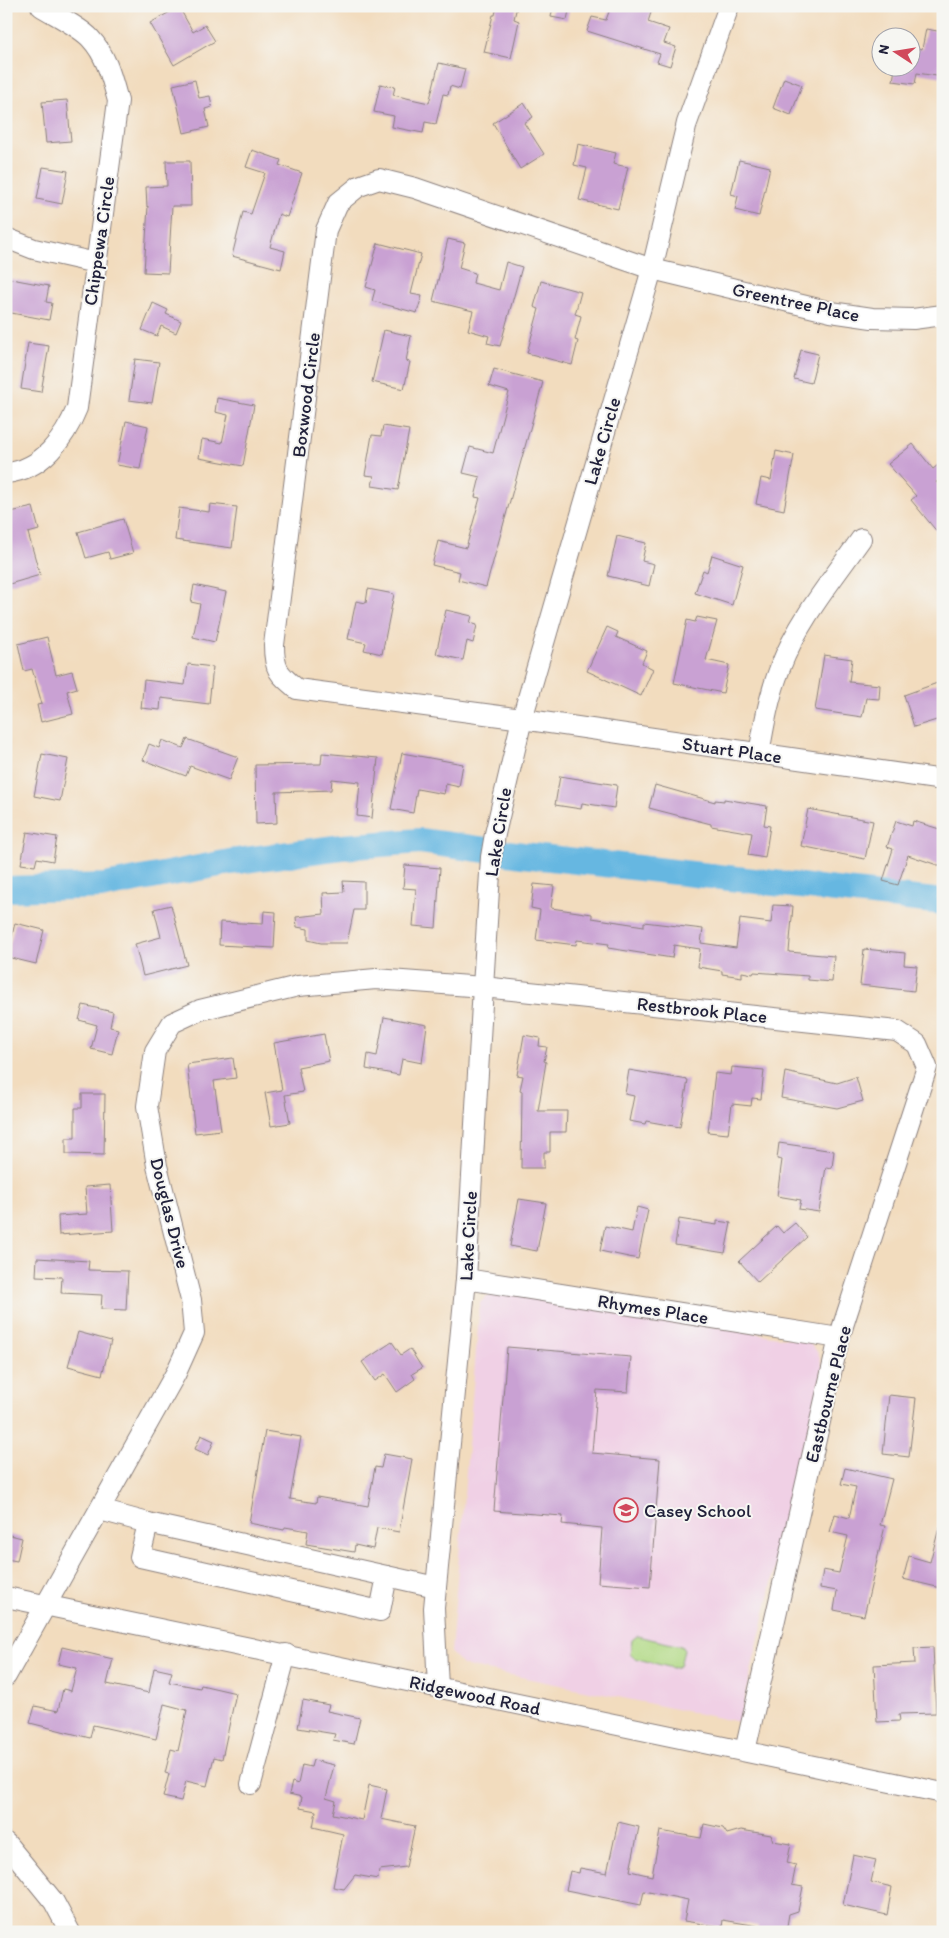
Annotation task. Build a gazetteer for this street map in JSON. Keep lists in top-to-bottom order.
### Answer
{
  "streets": {
    "street": [
      "Chippewa Circle",
      "Greentree Place",
      "Boxwood Circle",
      "Lake Circle",
      "Stuart Place",
      "Restbrook Place",
      "Douglas Drive",
      "Rhymes Place",
      "Eastbourne Place",
      "Ridgewood Road"
    ]
  },
  "crossings": [
    ["Greentree Place", "Boxwood Circle"],
    ["Greentree Place", "Lake Circle"],
    ["Boxwood Circle", "Lake Circle"],
    ["Boxwood Circle", "Stuart Place"],
    ["Lake Circle", "Stuart Place"],
    ["Lake Circle", "Restbrook Place"],
    ["Lake Circle", "Douglas Drive"],
    ["Lake Circle", "Rhymes Place"],
    ["Lake Circle", "Ridgewood Road"],
    ["Restbrook Place", "Douglas Drive"],
    ["Restbrook Place", "Eastbourne Place"],
    ["Douglas Drive", "Ridgewood Road"],
    ["Rhymes Place", "Eastbourne Place"],
    ["Eastbourne Place", "Ridgewood Road"]
  ],
  "places": {
    "school or university": ["Casey School"]
  },
  "north": "left"
}
